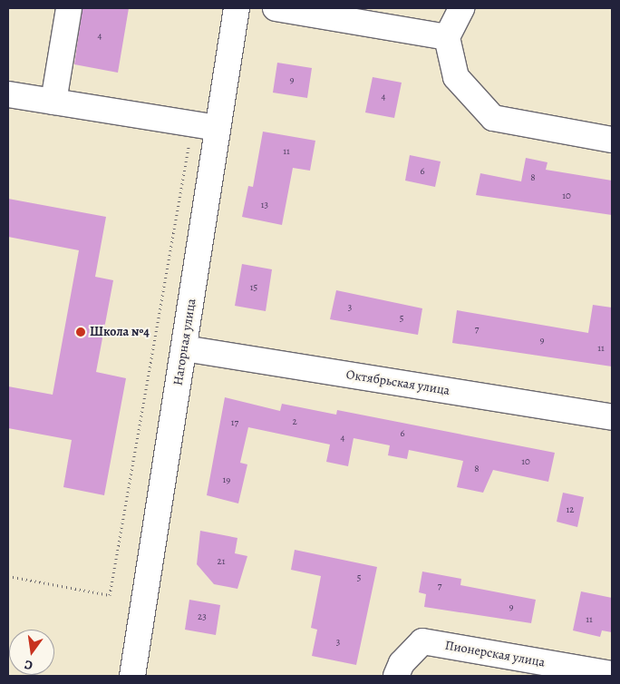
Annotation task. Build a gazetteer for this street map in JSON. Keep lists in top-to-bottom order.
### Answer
{
  "streets": {
    "street": ["Нагорная улица", "Октябрьская улица", "Пионерская улица"]
  },
  "crossings": [
    ["Нагорная улица", "Октябрьская улица"]
  ],
  "places": ["Школа №4"],
  "house_numbers": [
    "4",
    "9",
    "4",
    "11",
    "6",
    "8",
    "10",
    "13",
    "15",
    "3",
    "5",
    "7",
    "9",
    "11",
    "2",
    "17",
    "6",
    "4",
    "10",
    "8",
    "19",
    "12",
    "21",
    "5",
    "7",
    "9",
    "23",
    "11",
    "3"
  ],
  "north": "bottom"
}
